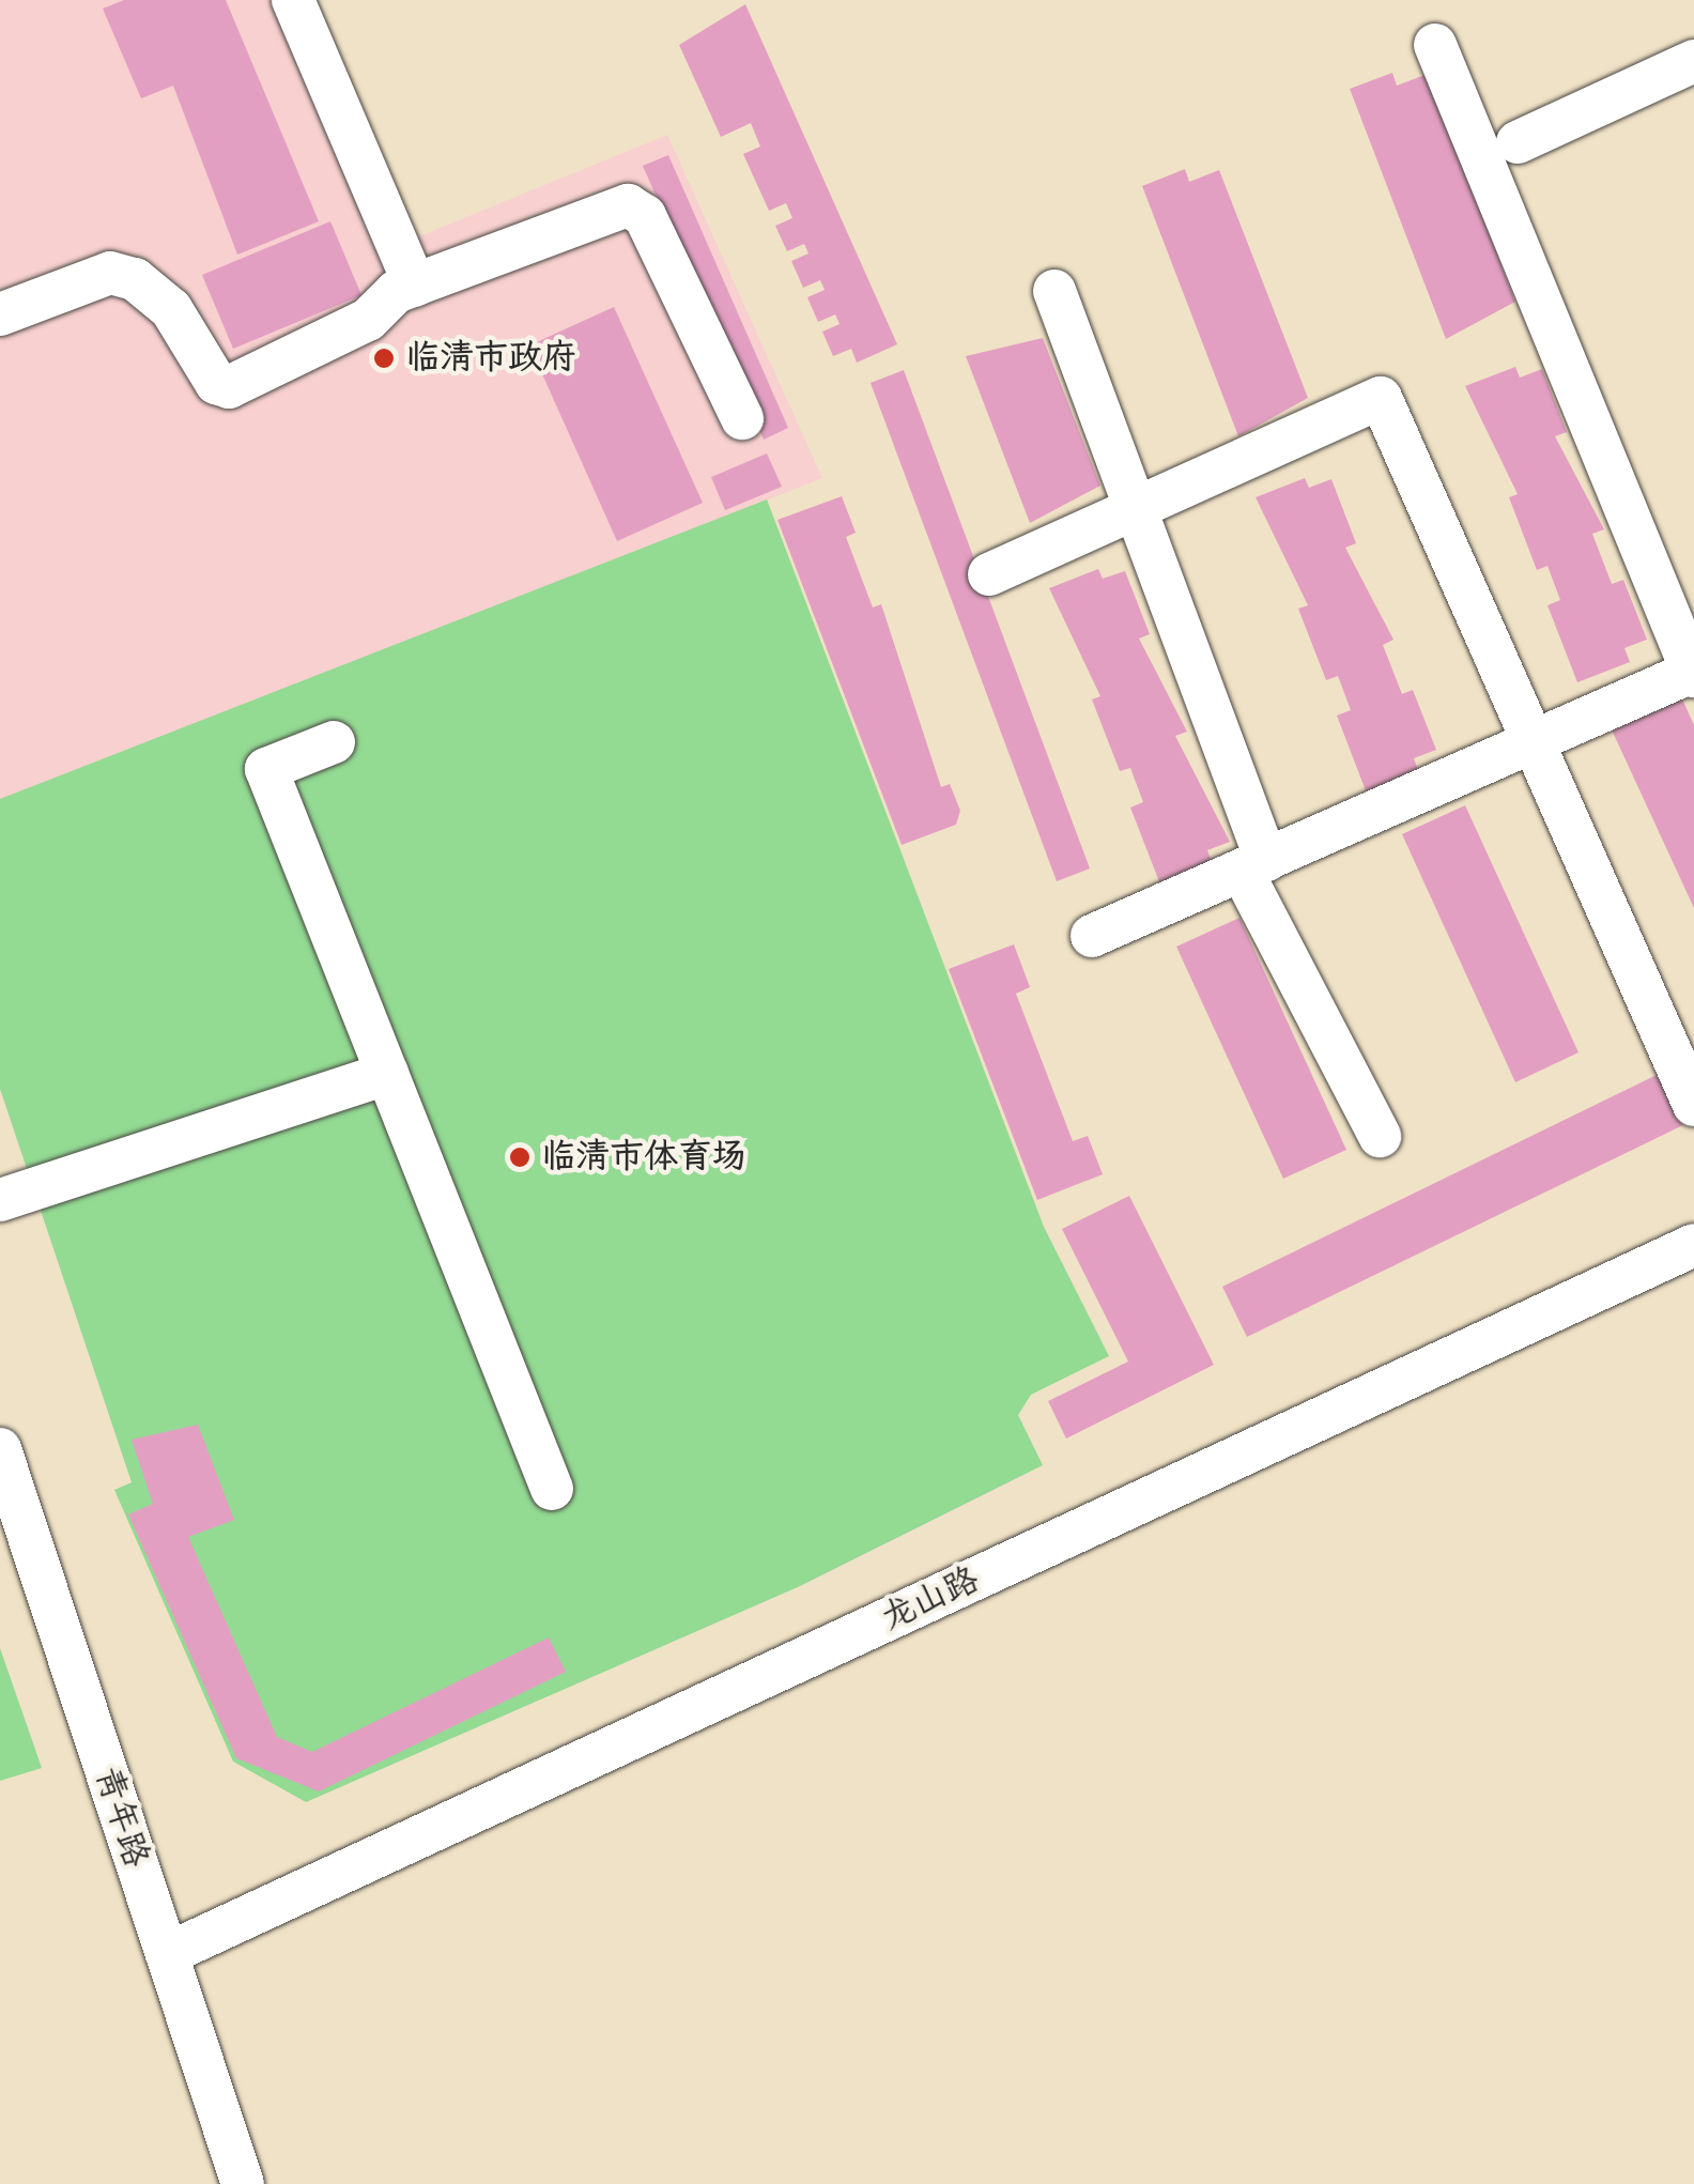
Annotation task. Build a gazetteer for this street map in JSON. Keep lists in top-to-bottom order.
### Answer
{
  "streets": {
    "street": ["龙山路", "青年路"]
  },
  "crossings": [
    ["龙山路", "青年路"]
  ],
  "places": ["临清市政府", "临清市体育场"]
}
